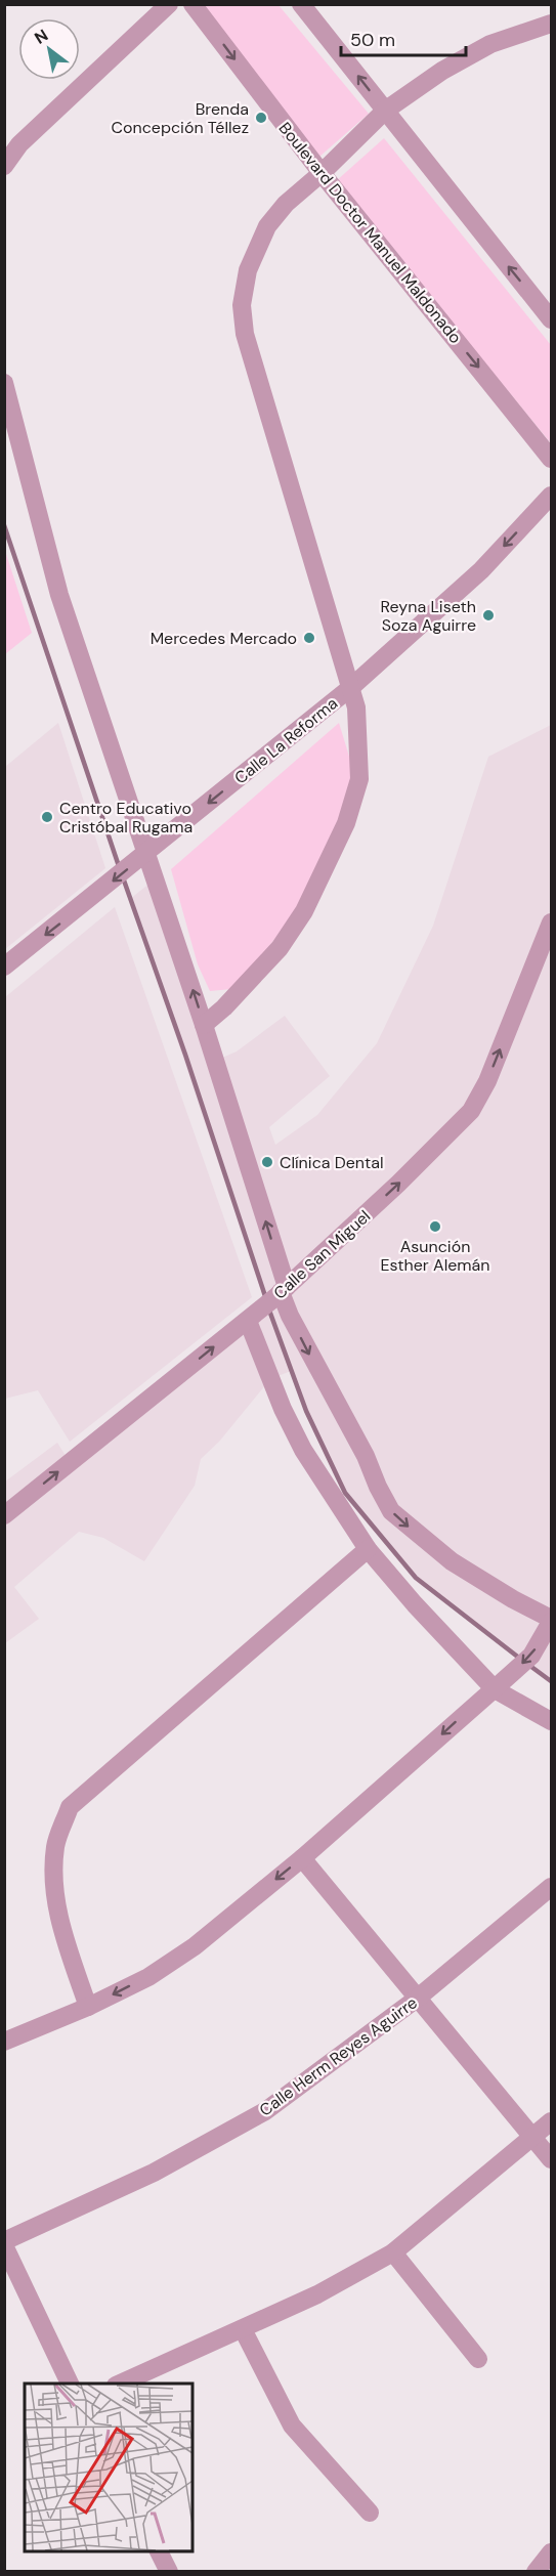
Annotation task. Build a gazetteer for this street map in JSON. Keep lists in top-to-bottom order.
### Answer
{
  "streets": {
    "street": [
      "Boulevard Doctor Manuel Maldonado",
      "Calle La Reforma",
      "Calle San Miguel",
      "Calle Herm Reyes Aguirre"
    ]
  },
  "one_way": ["Calle La Reforma", "Calle San Miguel"],
  "places": [
    "Brenda Concepción Téllez",
    "Reyna Liseth Soza Aguirre",
    "Mercedes Mercado",
    "Centro Educativo Cristóbal Rugama",
    "Clínica Dental",
    "Asunción Esther Alemán"
  ],
  "scale_bar": "50 m",
  "north": "top left"
}
